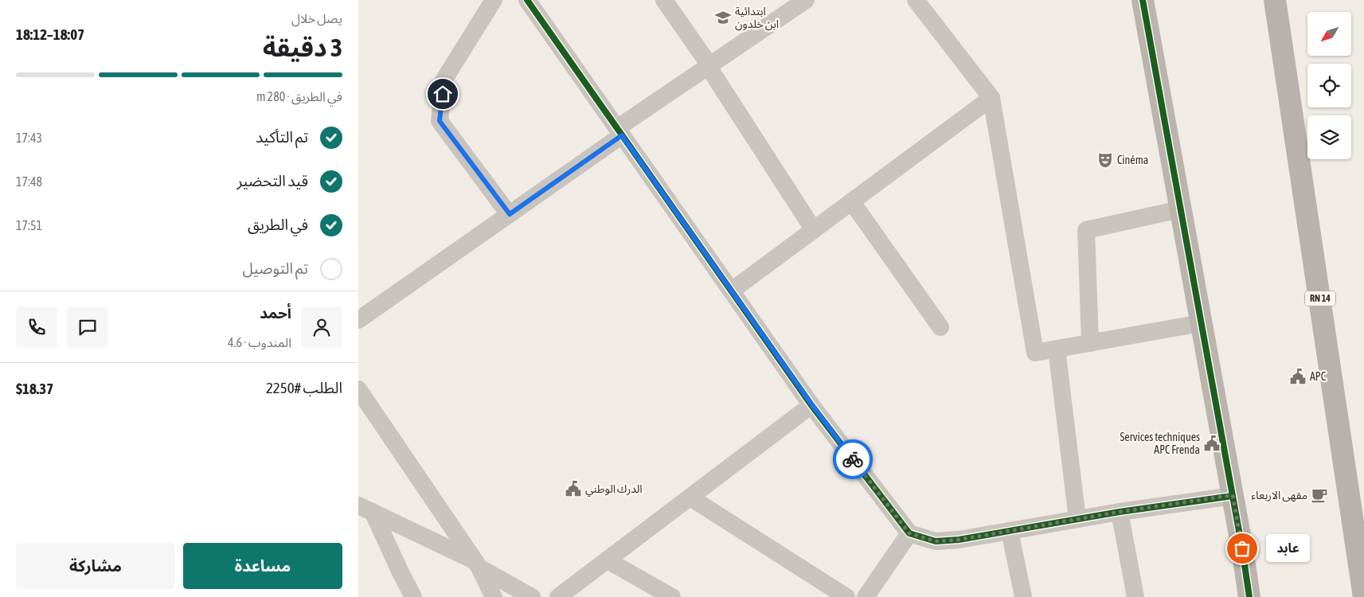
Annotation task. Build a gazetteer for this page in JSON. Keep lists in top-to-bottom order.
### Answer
{
  "streets": {
    "main road": ["RN 14"]
  },
  "places": {
    "school or university": ["ابتدائية ابن خلدون"],
    "theatre": ["Cinéma"],
    "public building": ["APC", "Services techniques APC Frenda", "الدرك الوطني"],
    "cafe": ["مقهى الاربعاء"],
    "other": ["عابد"]
  },
  "north": "bottom left",
  "page": {
    "heading": ["3 دقيقة", "يصل خلال", "18:07–18:12"],
    "panel": [
      "أحمد",
      "المندوب · 4.6",
      "الطلب #2250",
      "$18.37"
    ],
    "bar": "في الطريق · 280 m",
    "list": [
      ["تم التأكيد", "17:43"],
      ["قيد التحضير", "17:48"],
      ["في الطريق", "17:51"],
      "تم التوصيل"
    ],
    "bubble": "عابد",
    "buttons": ["مساعدة", "مشاركة"]
  }
}
